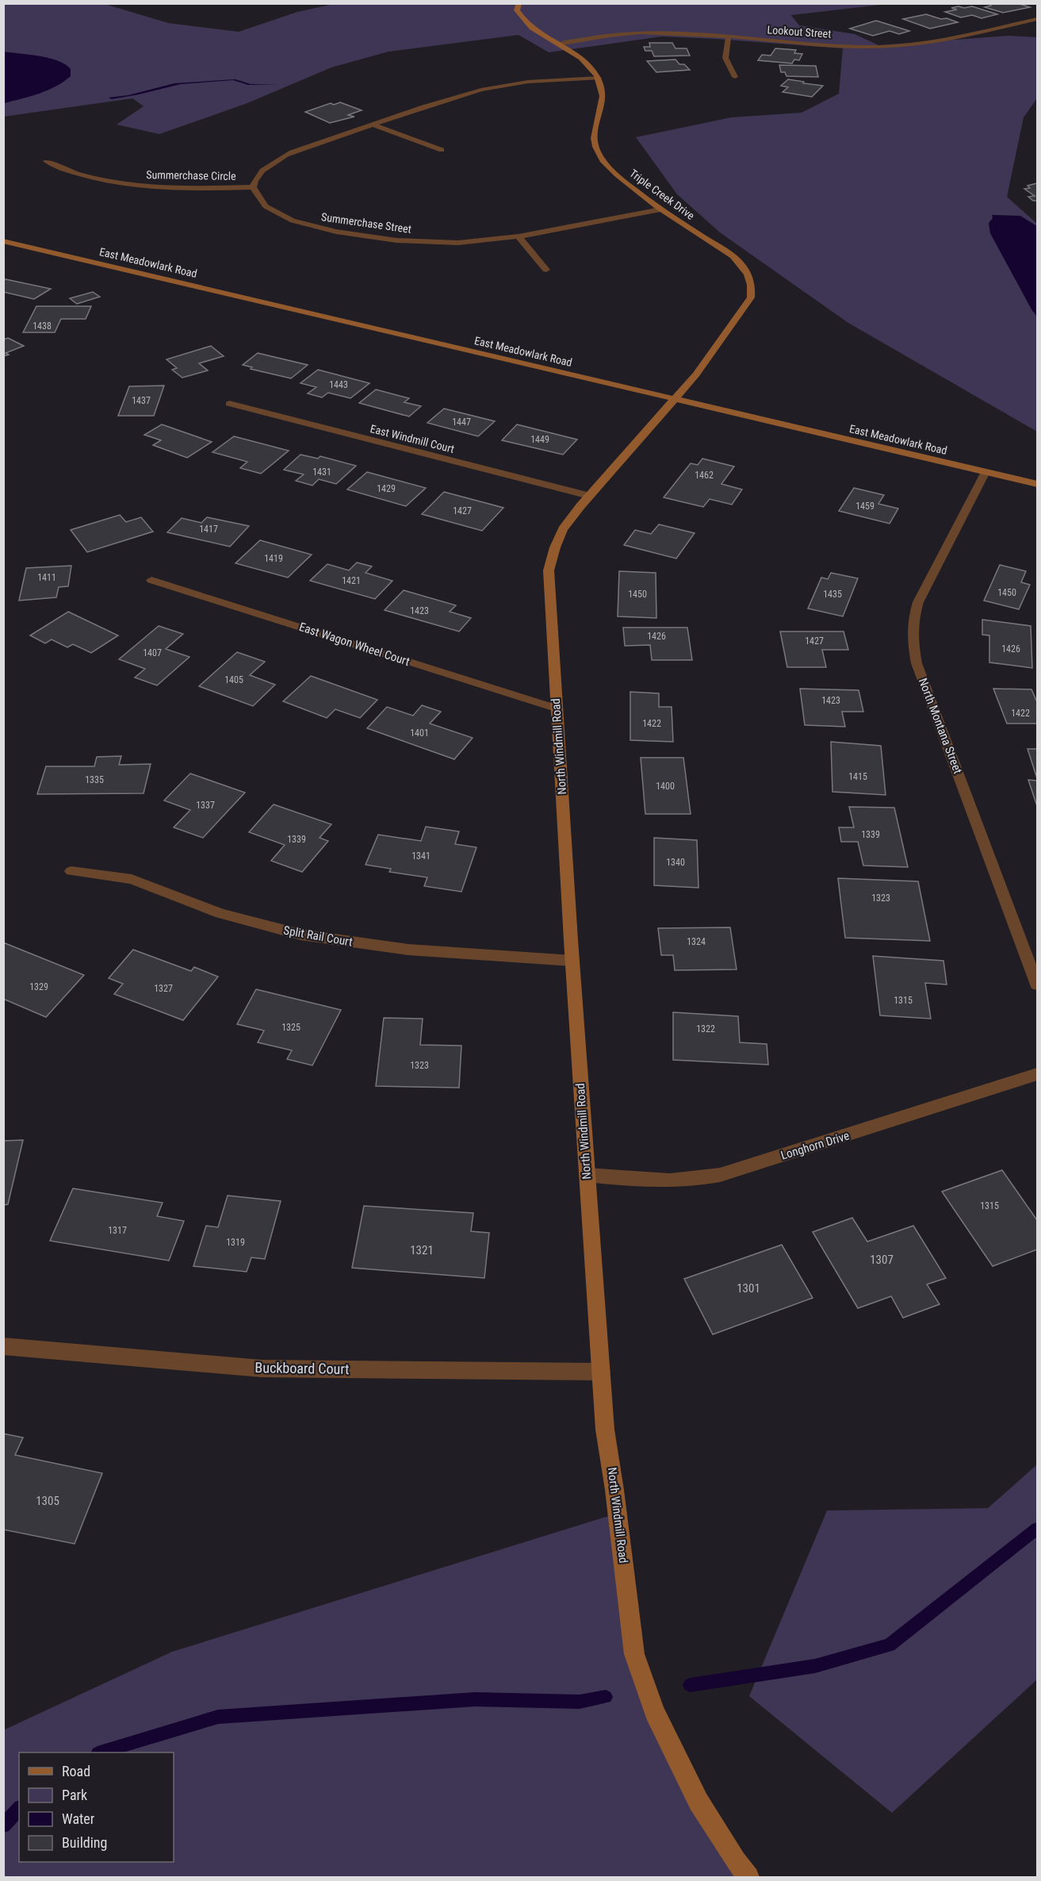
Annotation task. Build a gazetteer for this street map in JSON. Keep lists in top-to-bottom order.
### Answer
{
  "streets": {
    "street": [
      "Lookout Street",
      "Summerchase Circle",
      "Triple Creek Drive",
      "Summerchase Street",
      "East Meadowlark Road",
      "East Windmill Court",
      "East Wagon Wheel Court",
      "North Montana Street",
      "North Windmill Road",
      "Split Rail Court",
      "Longhorn Drive",
      "Buckboard Court"
    ]
  },
  "crossings": [
    ["Summerchase Circle", "Summerchase Street"],
    ["Triple Creek Drive", "Summerchase Street"],
    ["Triple Creek Drive", "East Meadowlark Road"],
    ["Triple Creek Drive", "North Windmill Road"],
    ["East Meadowlark Road", "North Montana Street"],
    ["East Meadowlark Road", "North Windmill Road"],
    ["East Windmill Court", "North Windmill Road"],
    ["East Wagon Wheel Court", "North Windmill Road"],
    ["North Windmill Road", "Split Rail Court"],
    ["North Windmill Road", "Longhorn Drive"],
    ["North Windmill Road", "Buckboard Court"]
  ],
  "house_numbers": [
    "1438",
    "1443",
    "1437",
    "1447",
    "1449",
    "1431",
    "1462",
    "1429",
    "1459",
    "1427",
    "1417",
    "1419",
    "1411",
    "1421",
    "1450",
    "1450",
    "1435",
    "1423",
    "1426",
    "1427",
    "1426",
    "1407",
    "1405",
    "1423",
    "1422",
    "1422",
    "1401",
    "1415",
    "1335",
    "1400",
    "1337",
    "1339",
    "1339",
    "1341",
    "1340",
    "1323",
    "1324",
    "1329",
    "1327",
    "1315",
    "1325",
    "1322",
    "1323",
    "1315",
    "1317",
    "1319",
    "1321",
    "1307",
    "1301",
    "1305"
  ],
  "legend": [
    "Road",
    "Park",
    "Water",
    "Building"
  ]
}
